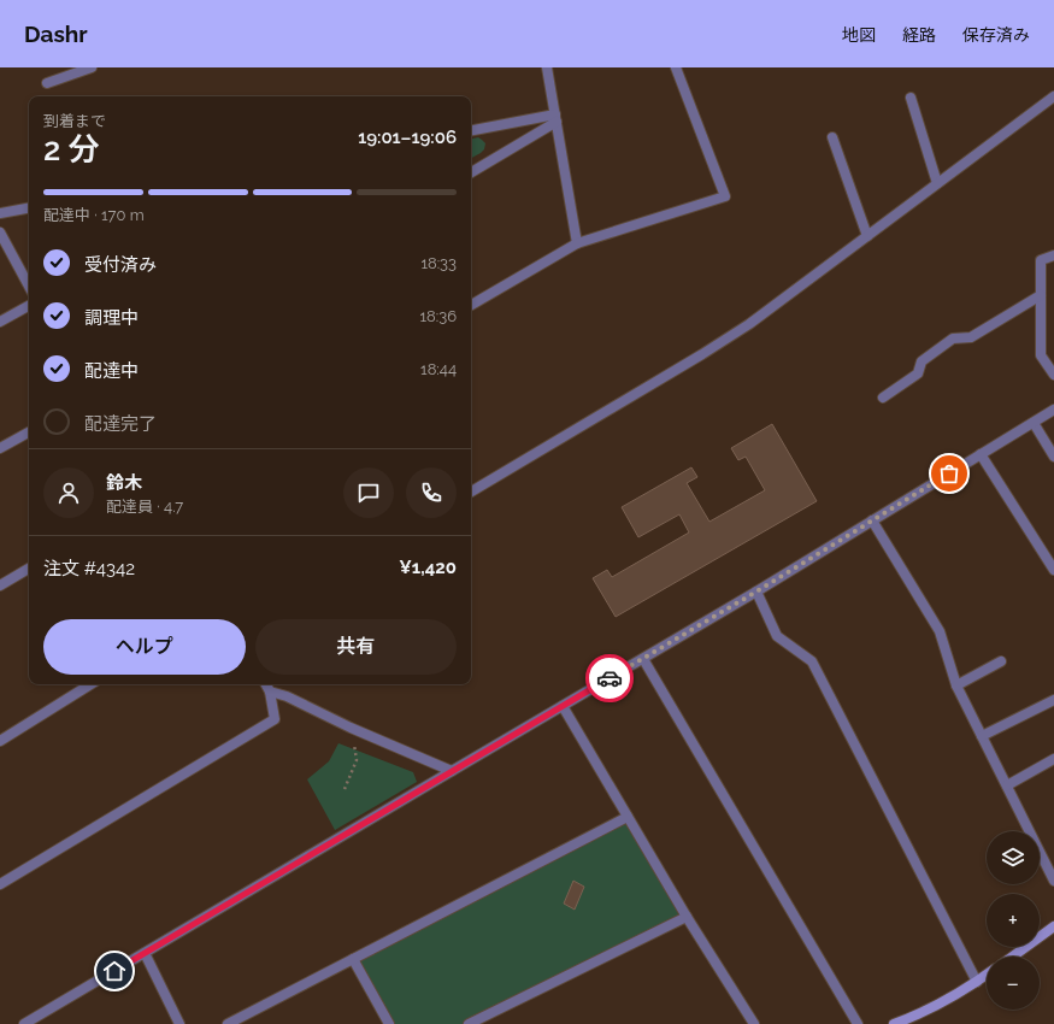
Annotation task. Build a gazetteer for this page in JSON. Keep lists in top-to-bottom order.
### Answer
{
  "page": {
    "header": "Dashr",
    "nav": ["地図", "経路", "保存済み"],
    "heading": ["2 分", "到着まで", "19:01–19:06"],
    "panel": [
      "鈴木",
      "配達員 · 4.7",
      "注文 #4342",
      "¥1,420"
    ],
    "bar": "配達中 · 170 m",
    "list": [
      ["受付済み", "18:33"],
      ["調理中", "18:36"],
      ["配達中", "18:44"],
      "配達完了"
    ],
    "buttons": ["ヘルプ", "共有"],
    "map_buttons": ["+", "−"]
  }
}
